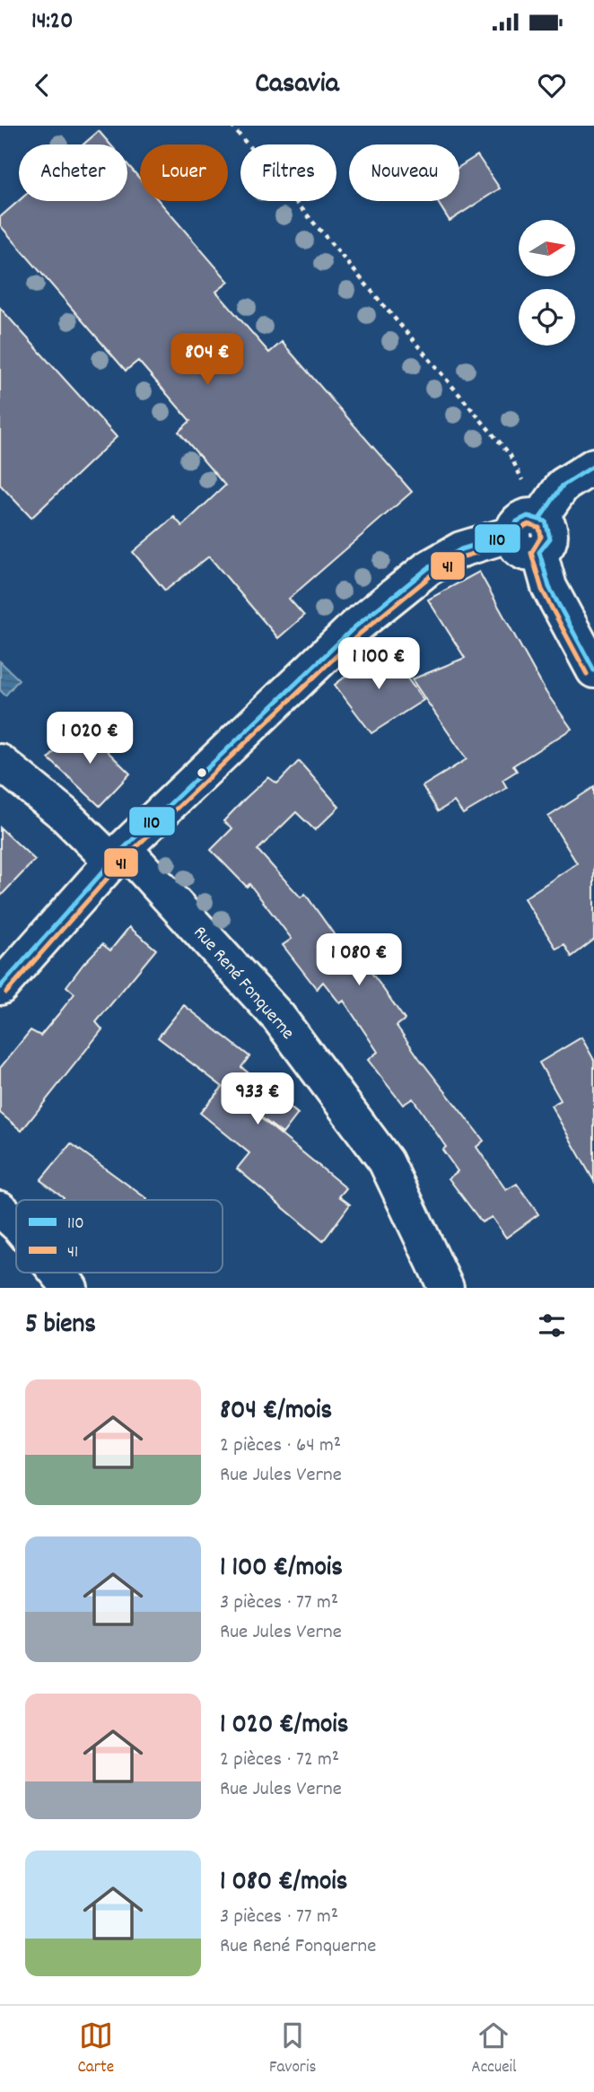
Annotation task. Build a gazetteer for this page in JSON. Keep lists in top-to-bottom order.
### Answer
{
  "streets": {
    "street": ["Rue René Fonquerne"]
  },
  "lines": ["transit line 110", "transit line 41"],
  "legend": ["110", "41"],
  "north": "right",
  "page": {
    "status": "14:20",
    "header": "Casavia",
    "chip": [
      "Acheter",
      "Louer",
      "Filtres",
      "Nouveau"
    ],
    "price": [
      "804 €",
      "1 100 €",
      "1 020 €",
      "1 080 €",
      "933 €"
    ],
    "heading": "5 biens",
    "list": [
      {
        "name": "804 €/mois",
        "note": "2 pièces · 64 m² · Rue Jules Verne"
      },
      {
        "name": "1 100 €/mois",
        "note": "3 pièces · 77 m² · Rue Jules Verne"
      },
      {
        "name": "1 020 €/mois",
        "note": "2 pièces · 72 m² · Rue Jules Verne"
      },
      {
        "name": "1 080 €/mois",
        "note": "3 pièces · 77 m² · Rue René Fonquerne"
      }
    ],
    "tabs": ["Carte", "Favoris", "Accueil"]
  }
}
